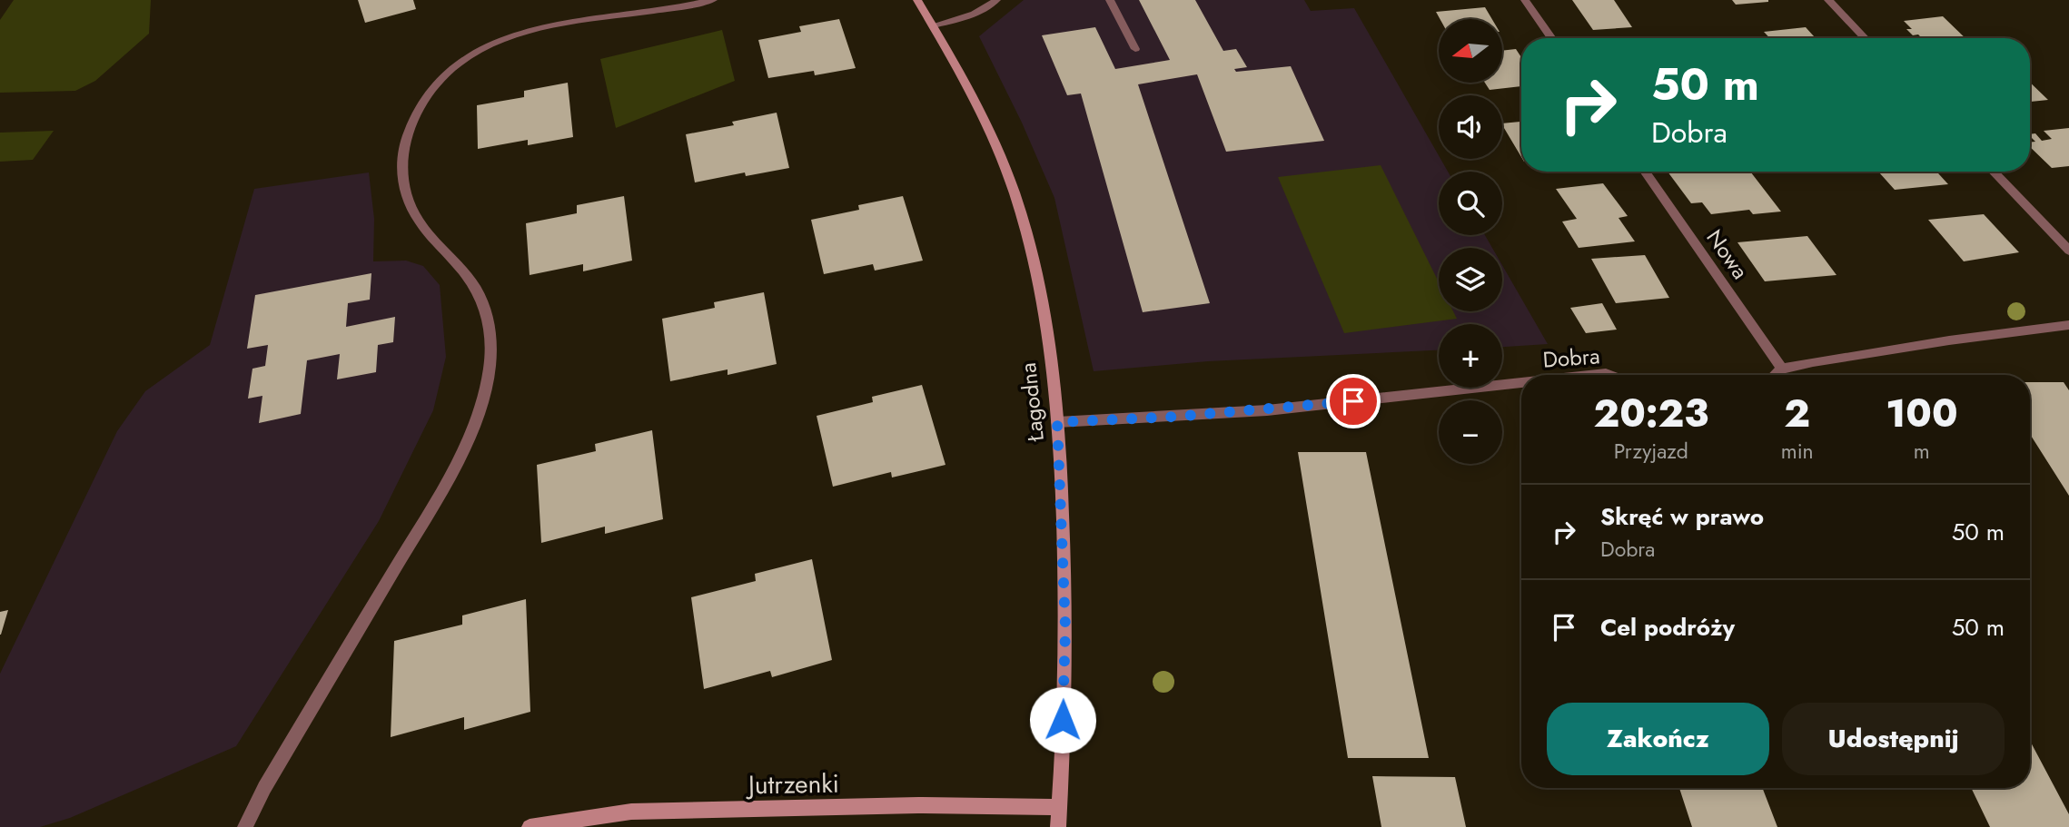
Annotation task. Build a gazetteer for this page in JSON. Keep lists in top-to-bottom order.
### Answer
{
  "streets": {
    "street": [
      "Nowa",
      "Dobra",
      "Łagodna",
      "Jutrzenki"
    ]
  },
  "crossings": [
    ["Dobra", "Łagodna"],
    ["Łagodna", "Jutrzenki"]
  ],
  "north": "left",
  "page": {
    "map_buttons": ["+", "−"],
    "turn": ["50 m", "Dobra"],
    "eta": [
      "20:23",
      "Przyjazd",
      "2",
      "min",
      "100",
      "m"
    ],
    "list": [
      {
        "name": "Skręć w prawo",
        "note": "Dobra",
        "value": "50 m"
      },
      {
        "name": "Cel podróży",
        "value": "50 m"
      }
    ],
    "buttons": ["Zakończ", "Udostępnij"]
  }
}
